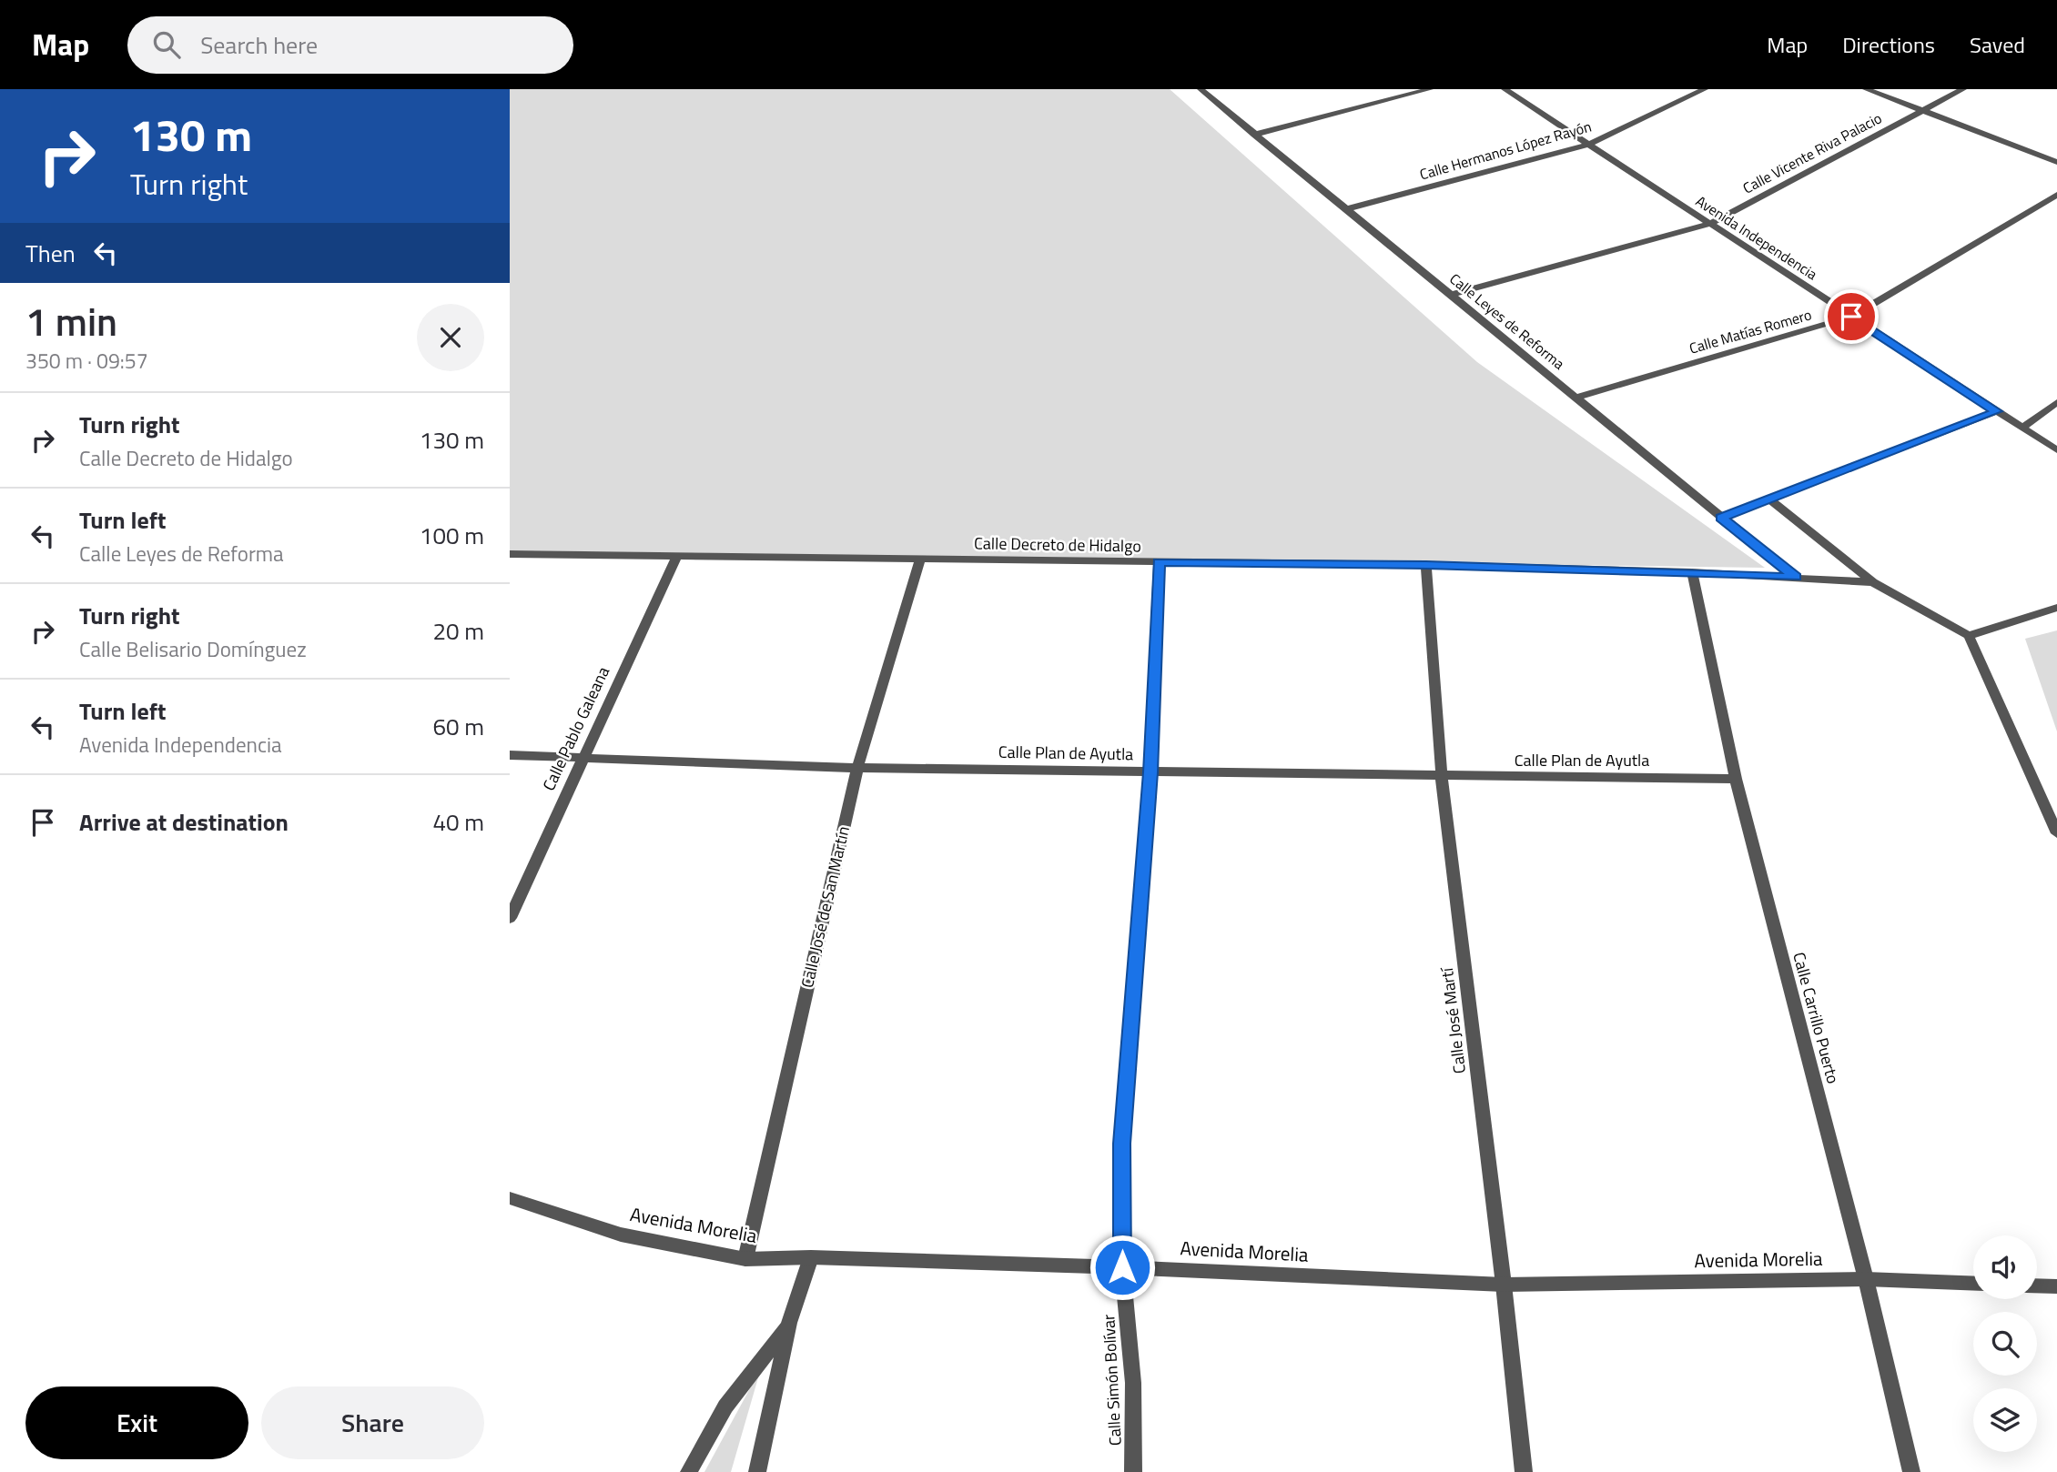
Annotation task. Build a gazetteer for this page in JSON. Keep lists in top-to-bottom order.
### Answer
{
  "streets": {
    "street": [
      "Calle Hermanos López Rayón",
      "Calle Vicente Riva Palacio",
      "Avenida Independencia",
      "Calle Leyes de Reforma",
      "Calle Matías Romero",
      "Calle Decreto de Hidalgo",
      "Calle Pablo Galeana",
      "Calle Plan de Ayutla",
      "Calle José de San Martín",
      "Calle Carrillo Puerto",
      "Calle José Martí",
      "Avenida Morelia",
      "Calle Simón Bolívar"
    ]
  },
  "crossings": [
    ["Calle Hermanos López Rayón", "Avenida Independencia"],
    ["Calle Hermanos López Rayón", "Calle Leyes de Reforma"],
    ["Calle Vicente Riva Palacio", "Avenida Independencia"],
    ["Calle Vicente Riva Palacio", "Calle Leyes de Reforma"],
    ["Avenida Independencia", "Calle Matías Romero"],
    ["Calle Leyes de Reforma", "Calle Matías Romero"],
    ["Calle Leyes de Reforma", "Calle Decreto de Hidalgo"],
    ["Calle Decreto de Hidalgo", "Calle Pablo Galeana"],
    ["Calle Decreto de Hidalgo", "Calle José de San Martín"],
    ["Calle Decreto de Hidalgo", "Calle Carrillo Puerto"],
    ["Calle Decreto de Hidalgo", "Calle José Martí"],
    ["Calle Decreto de Hidalgo", "Calle Simón Bolívar"],
    ["Calle Pablo Galeana", "Calle Plan de Ayutla"],
    ["Calle Plan de Ayutla", "Calle José de San Martín"],
    ["Calle Plan de Ayutla", "Calle Carrillo Puerto"],
    ["Calle Plan de Ayutla", "Calle José Martí"],
    ["Calle Plan de Ayutla", "Calle Simón Bolívar"],
    ["Calle José de San Martín", "Avenida Morelia"],
    ["Calle Carrillo Puerto", "Avenida Morelia"],
    ["Calle José Martí", "Avenida Morelia"],
    ["Avenida Morelia", "Calle Simón Bolívar"]
  ],
  "page": {
    "header": "Map",
    "search": "Search here",
    "nav": ["Map", "Directions", "Saved"],
    "turn": ["130 m", "Turn right"],
    "then": "Then",
    "heading": ["1 min", "350 m · 09:57"],
    "list": [
      {
        "name": "Turn right",
        "note": "Calle Decreto de Hidalgo",
        "value": "130 m"
      },
      {
        "name": "Turn left",
        "note": "Calle Leyes de Reforma",
        "value": "100 m"
      },
      {
        "name": "Turn right",
        "note": "Calle Belisario Domínguez",
        "value": "20 m"
      },
      {
        "name": "Turn left",
        "note": "Avenida Independencia",
        "value": "60 m"
      },
      {
        "name": "Arrive at destination",
        "value": "40 m"
      }
    ],
    "buttons": ["Exit", "Share"]
  }
}
